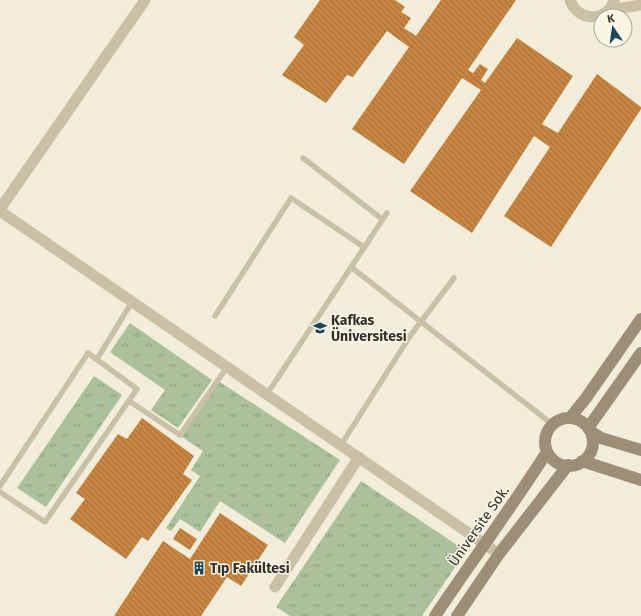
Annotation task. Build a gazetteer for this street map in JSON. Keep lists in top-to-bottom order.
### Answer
{
  "streets": {
    "street": ["Üniversite Sok."]
  },
  "places": {
    "school or university": ["Kafkas Üniversitesi"],
    "building": ["Tıp Fakültesi"]
  },
  "north": "top"
}
